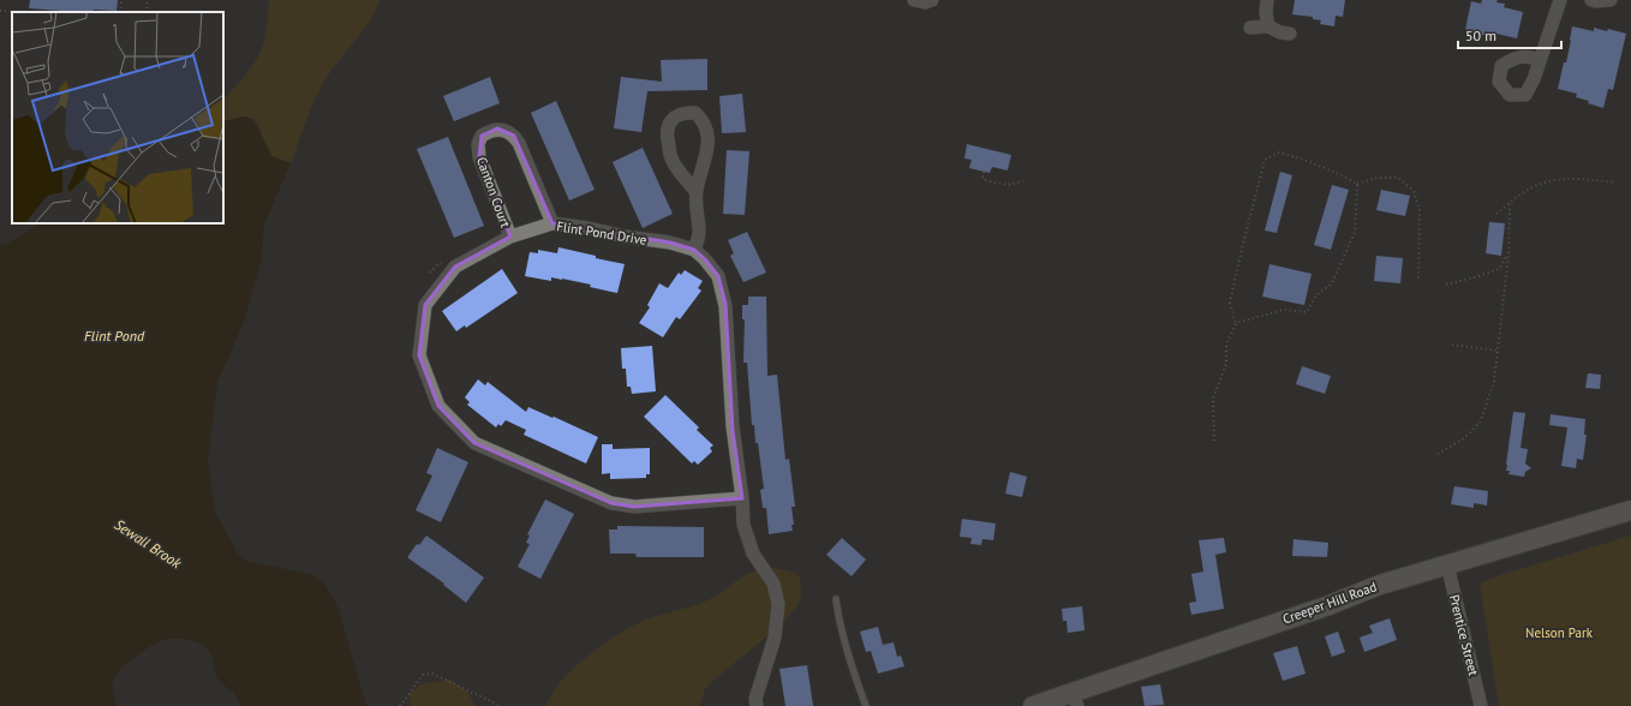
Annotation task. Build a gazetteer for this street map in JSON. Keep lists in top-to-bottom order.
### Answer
{
  "streets": {
    "street": [
      "Canton Court",
      "Flint Pond Drive",
      "Creeper Hill Road",
      "Prentice Street"
    ]
  },
  "crossings": [
    ["Canton Court", "Flint Pond Drive"],
    ["Creeper Hill Road", "Prentice Street"]
  ],
  "water": ["Flint Pond", "Sewall Brook"],
  "parks": ["Nelson Park"],
  "scale_bar": "50 m"
}
